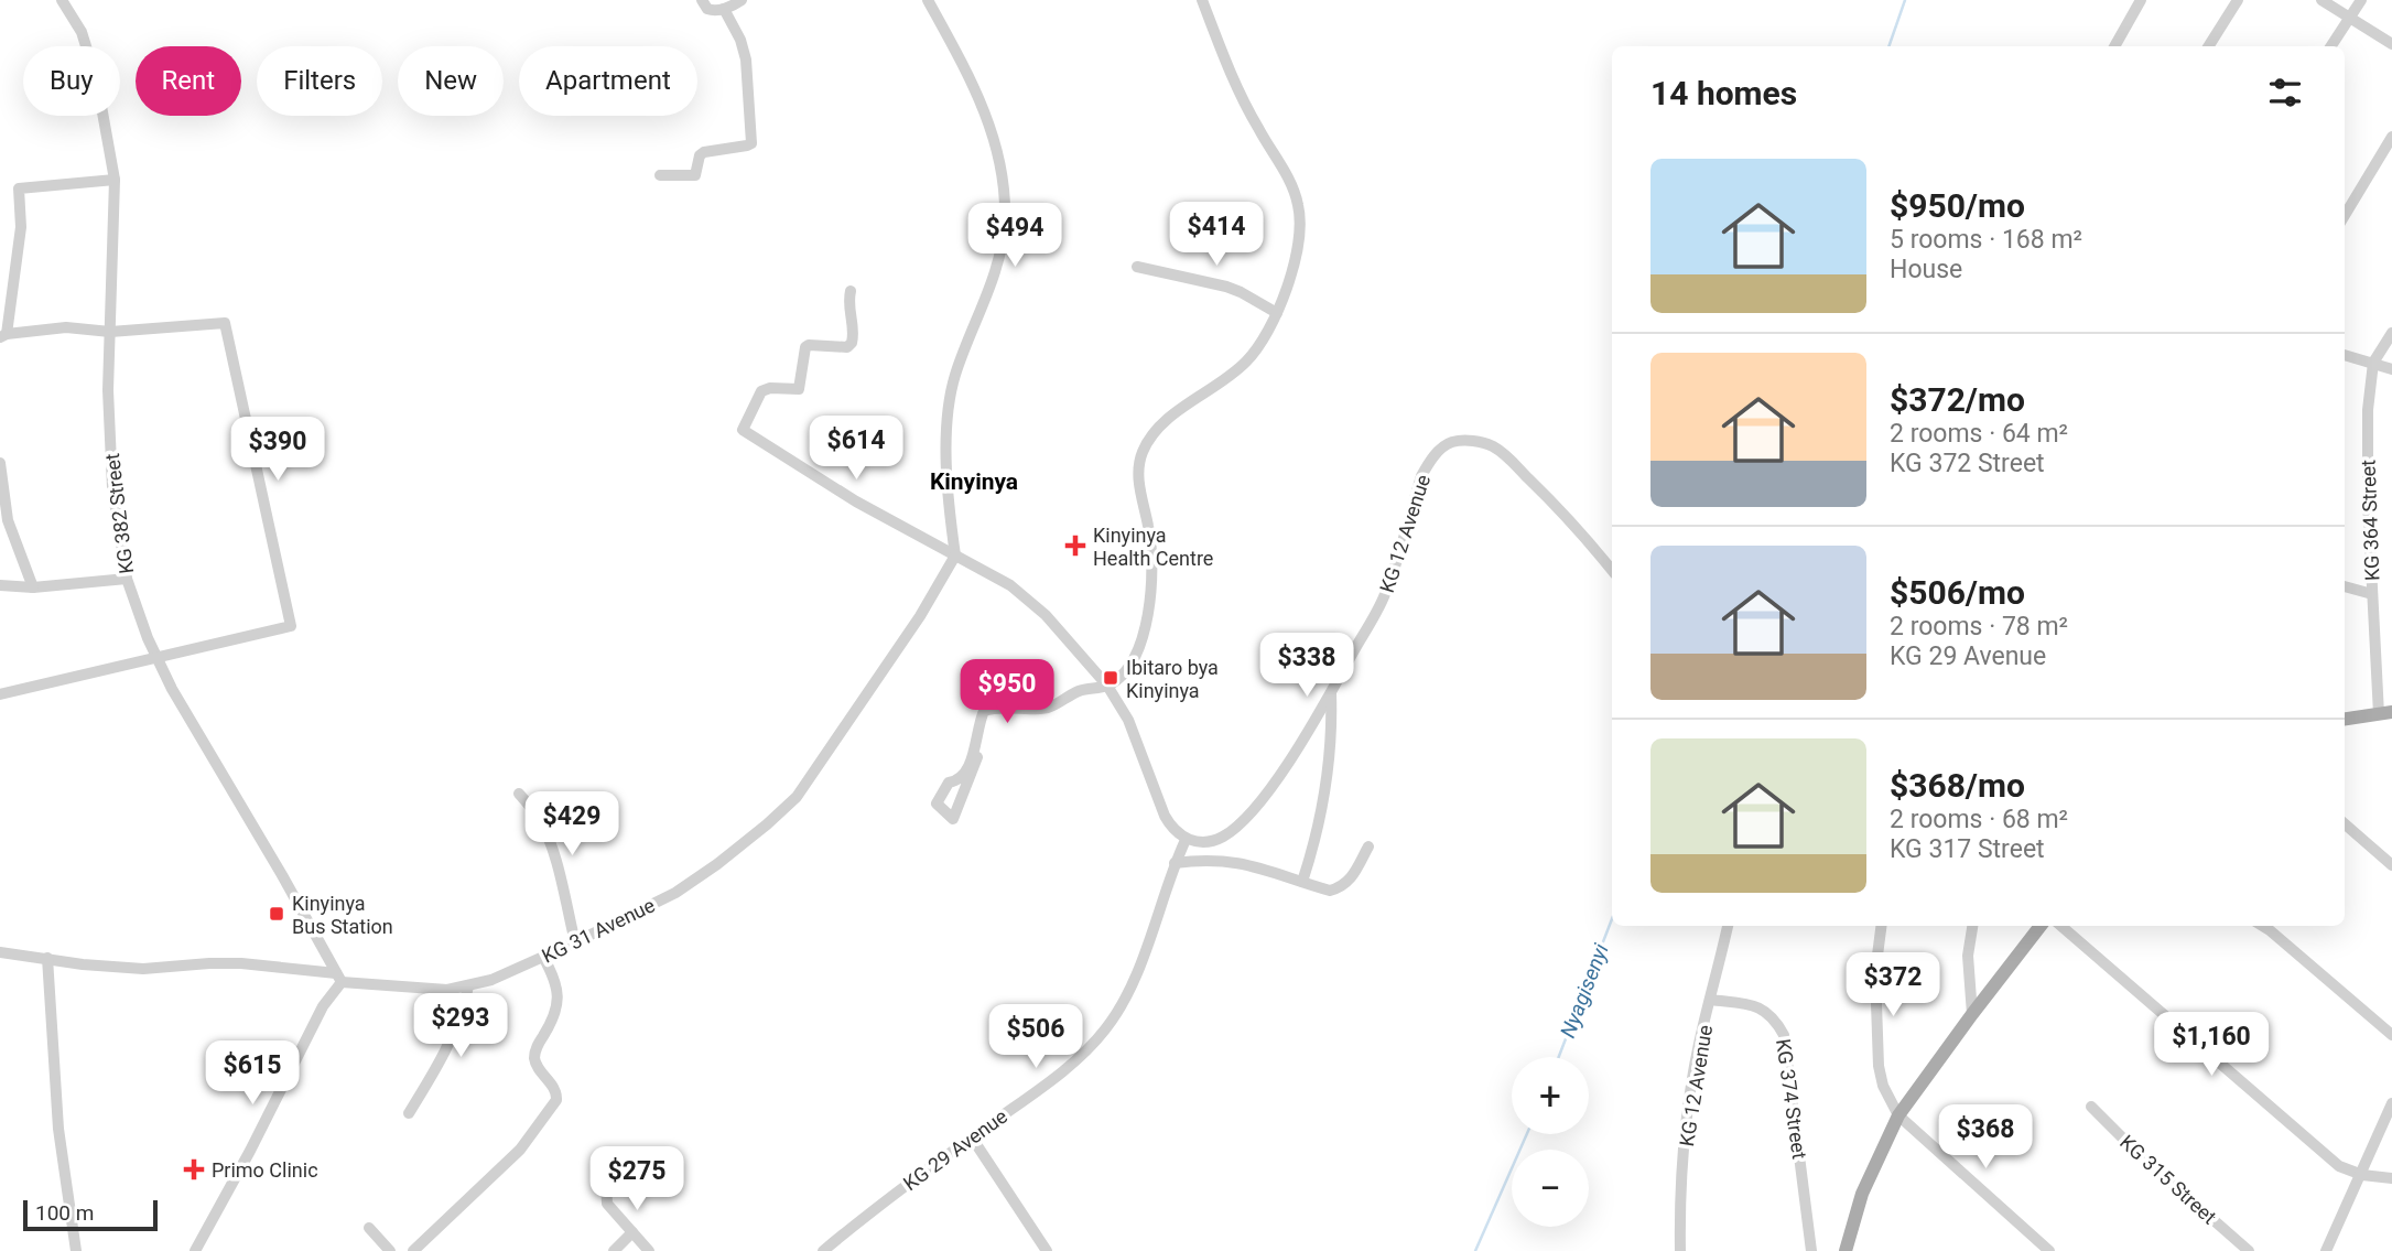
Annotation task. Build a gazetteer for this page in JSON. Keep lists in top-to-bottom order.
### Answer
{
  "streets": {
    "street": [
      "KG 382 Street",
      "KG 364 Street",
      "KG 12 Avenue",
      "KG 31 Avenue",
      "KG 374 Street",
      "KG 29 Avenue",
      "KG 315 Street"
    ]
  },
  "crossings": [
    ["KG 382 Street", "KG 31 Avenue"],
    ["KG 12 Avenue", "KG 374 Street"],
    ["KG 12 Avenue", "KG 29 Avenue"]
  ],
  "districts": ["Kinyinya"],
  "water": ["Nyagisenyi"],
  "places": {
    "health": ["Kinyinya Health Centre", "Primo Clinic"],
    "transit": ["Ibitaro bya Kinyinya", "Kinyinya Bus Station"]
  },
  "scale_bar": "100 m",
  "page": {
    "chip": [
      "Buy",
      "Rent",
      "Filters",
      "New",
      "Apartment"
    ],
    "heading": "14 homes",
    "list": [
      {
        "name": "$950/mo",
        "note": "5 rooms · 168 m² · House"
      },
      {
        "name": "$372/mo",
        "note": "2 rooms · 64 m² · KG 372 Street"
      },
      {
        "name": "$506/mo",
        "note": "2 rooms · 78 m² · KG 29 Avenue"
      },
      {
        "name": "$368/mo",
        "note": "2 rooms · 68 m² · KG 317 Street"
      }
    ],
    "price": [
      "$414",
      "$494",
      "$614",
      "$390",
      "$338",
      "$950",
      "$429",
      "$372",
      "$293",
      "$506",
      "$1,160",
      "$615",
      "$368",
      "$275"
    ],
    "map_buttons": ["+", "−"],
    "scale": "100 m"
  }
}
